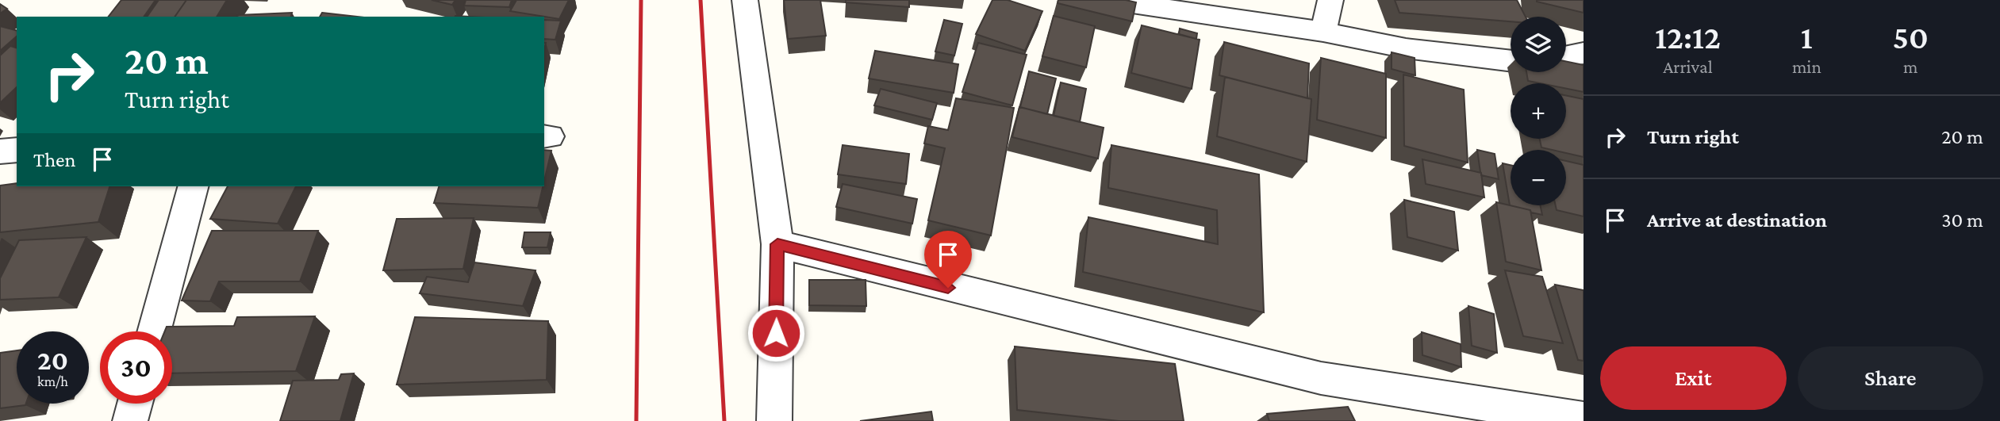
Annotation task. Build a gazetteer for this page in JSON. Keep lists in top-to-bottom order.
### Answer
{
  "page": {
    "eta": [
      "12:12",
      "Arrival",
      "1",
      "min",
      "50",
      "m"
    ],
    "map_buttons": ["+", "−"],
    "turn": ["20 m", "Turn right"],
    "list": [
      {
        "name": "Turn right",
        "value": "20 m"
      },
      {
        "name": "Arrive at destination",
        "value": "30 m"
      }
    ],
    "then": "Then",
    "speed": "20 km/h",
    "limit": "30",
    "buttons": ["Exit", "Share"]
  }
}
